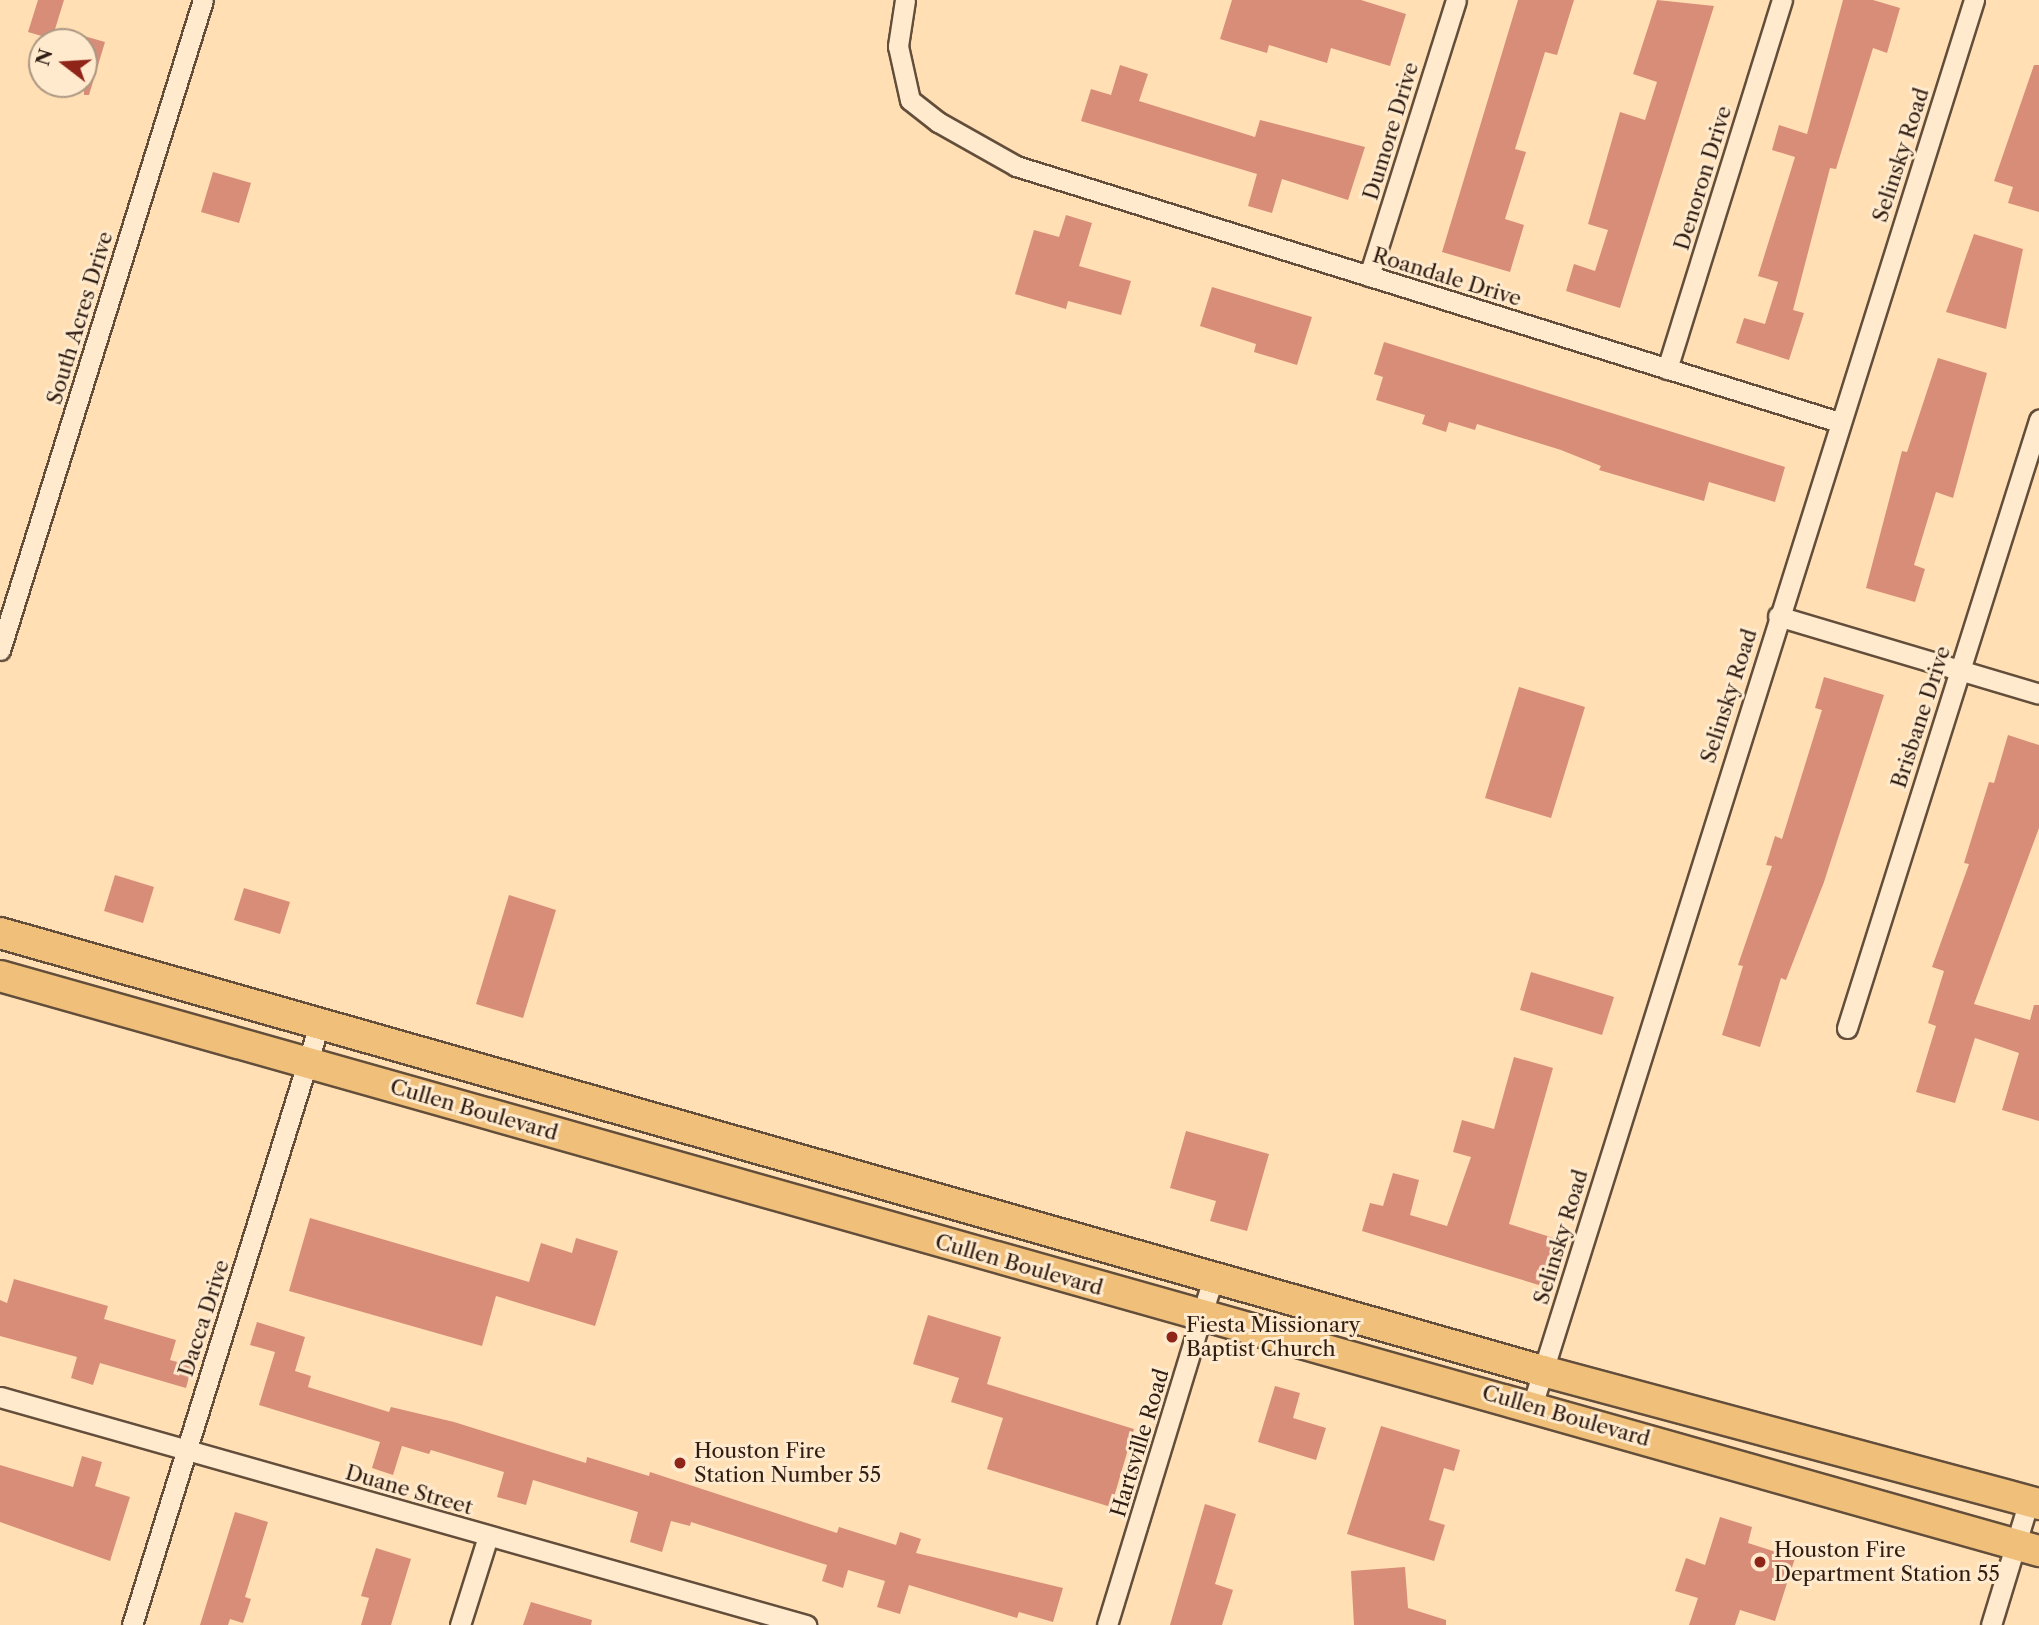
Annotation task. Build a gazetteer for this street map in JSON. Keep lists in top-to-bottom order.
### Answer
{
  "streets": {
    "main road": ["Cullen Boulevard"],
    "street": [
      "Dumore Drive",
      "Selinsky Road",
      "Denoron Drive",
      "Roandale Drive",
      "South Acres Drive",
      "Brisbane Drive",
      "Dacca Drive",
      "Hartsville Road",
      "Duane Street"
    ]
  },
  "crossings": [
    ["Dumore Drive", "Roandale Drive"],
    ["Selinsky Road", "Roandale Drive"],
    ["Selinsky Road", "Cullen Boulevard"],
    ["Denoron Drive", "Roandale Drive"],
    ["Cullen Boulevard", "Dacca Drive"],
    ["Cullen Boulevard", "Hartsville Road"],
    ["Dacca Drive", "Duane Street"]
  ],
  "places": ["Fiesta Missionary Baptist Church", "Houston Fire Station Number 55", "Houston Fire Department Station 55"],
  "north": "left"
}
